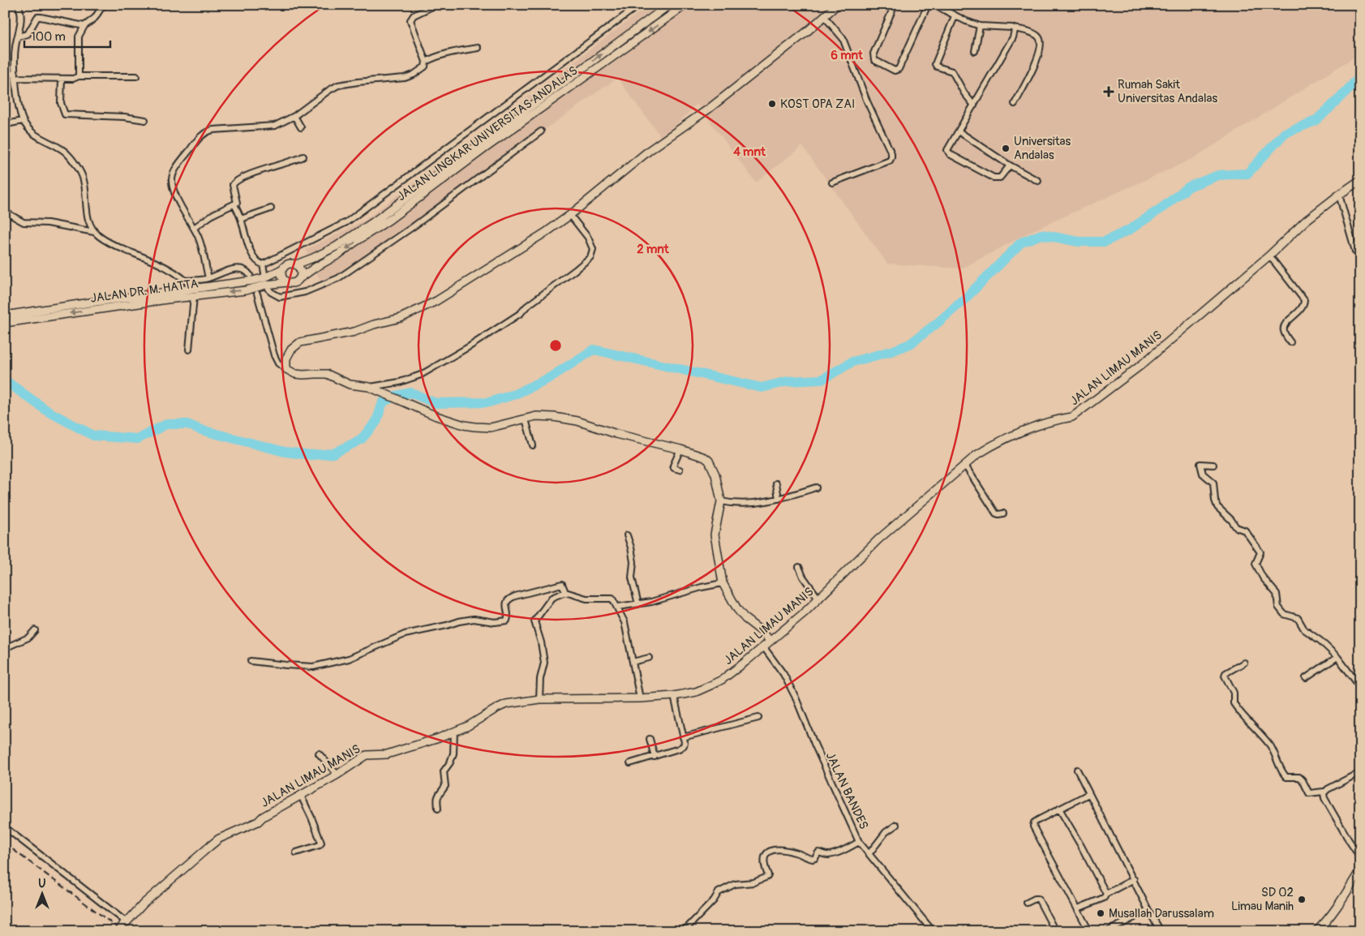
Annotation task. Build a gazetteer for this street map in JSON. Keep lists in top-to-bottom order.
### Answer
{
  "streets": {
    "street": [
      "JALAN LINGKAR UNIVERSITAS ANDALAS",
      "JALAN DR. M. HATTA",
      "JALAN LIMAU MANIS",
      "JALAN BANDES"
    ]
  },
  "crossings": [
    ["JALAN LINGKAR UNIVERSITAS ANDALAS", "JALAN DR. M. HATTA"],
    ["JALAN LIMAU MANIS", "JALAN BANDES"]
  ],
  "places": {
    "health": ["Rumah Sakit Universitas Andalas"],
    "other": [
      "KOST OPA ZAI",
      "Universitas Andalas",
      "SD 02 Limau Manih",
      "Musallah Darussalam"
    ]
  },
  "scale_bar": "100 m",
  "north": "top",
  "rings": ["6 mnt", "4 mnt", "2 mnt"]
}
